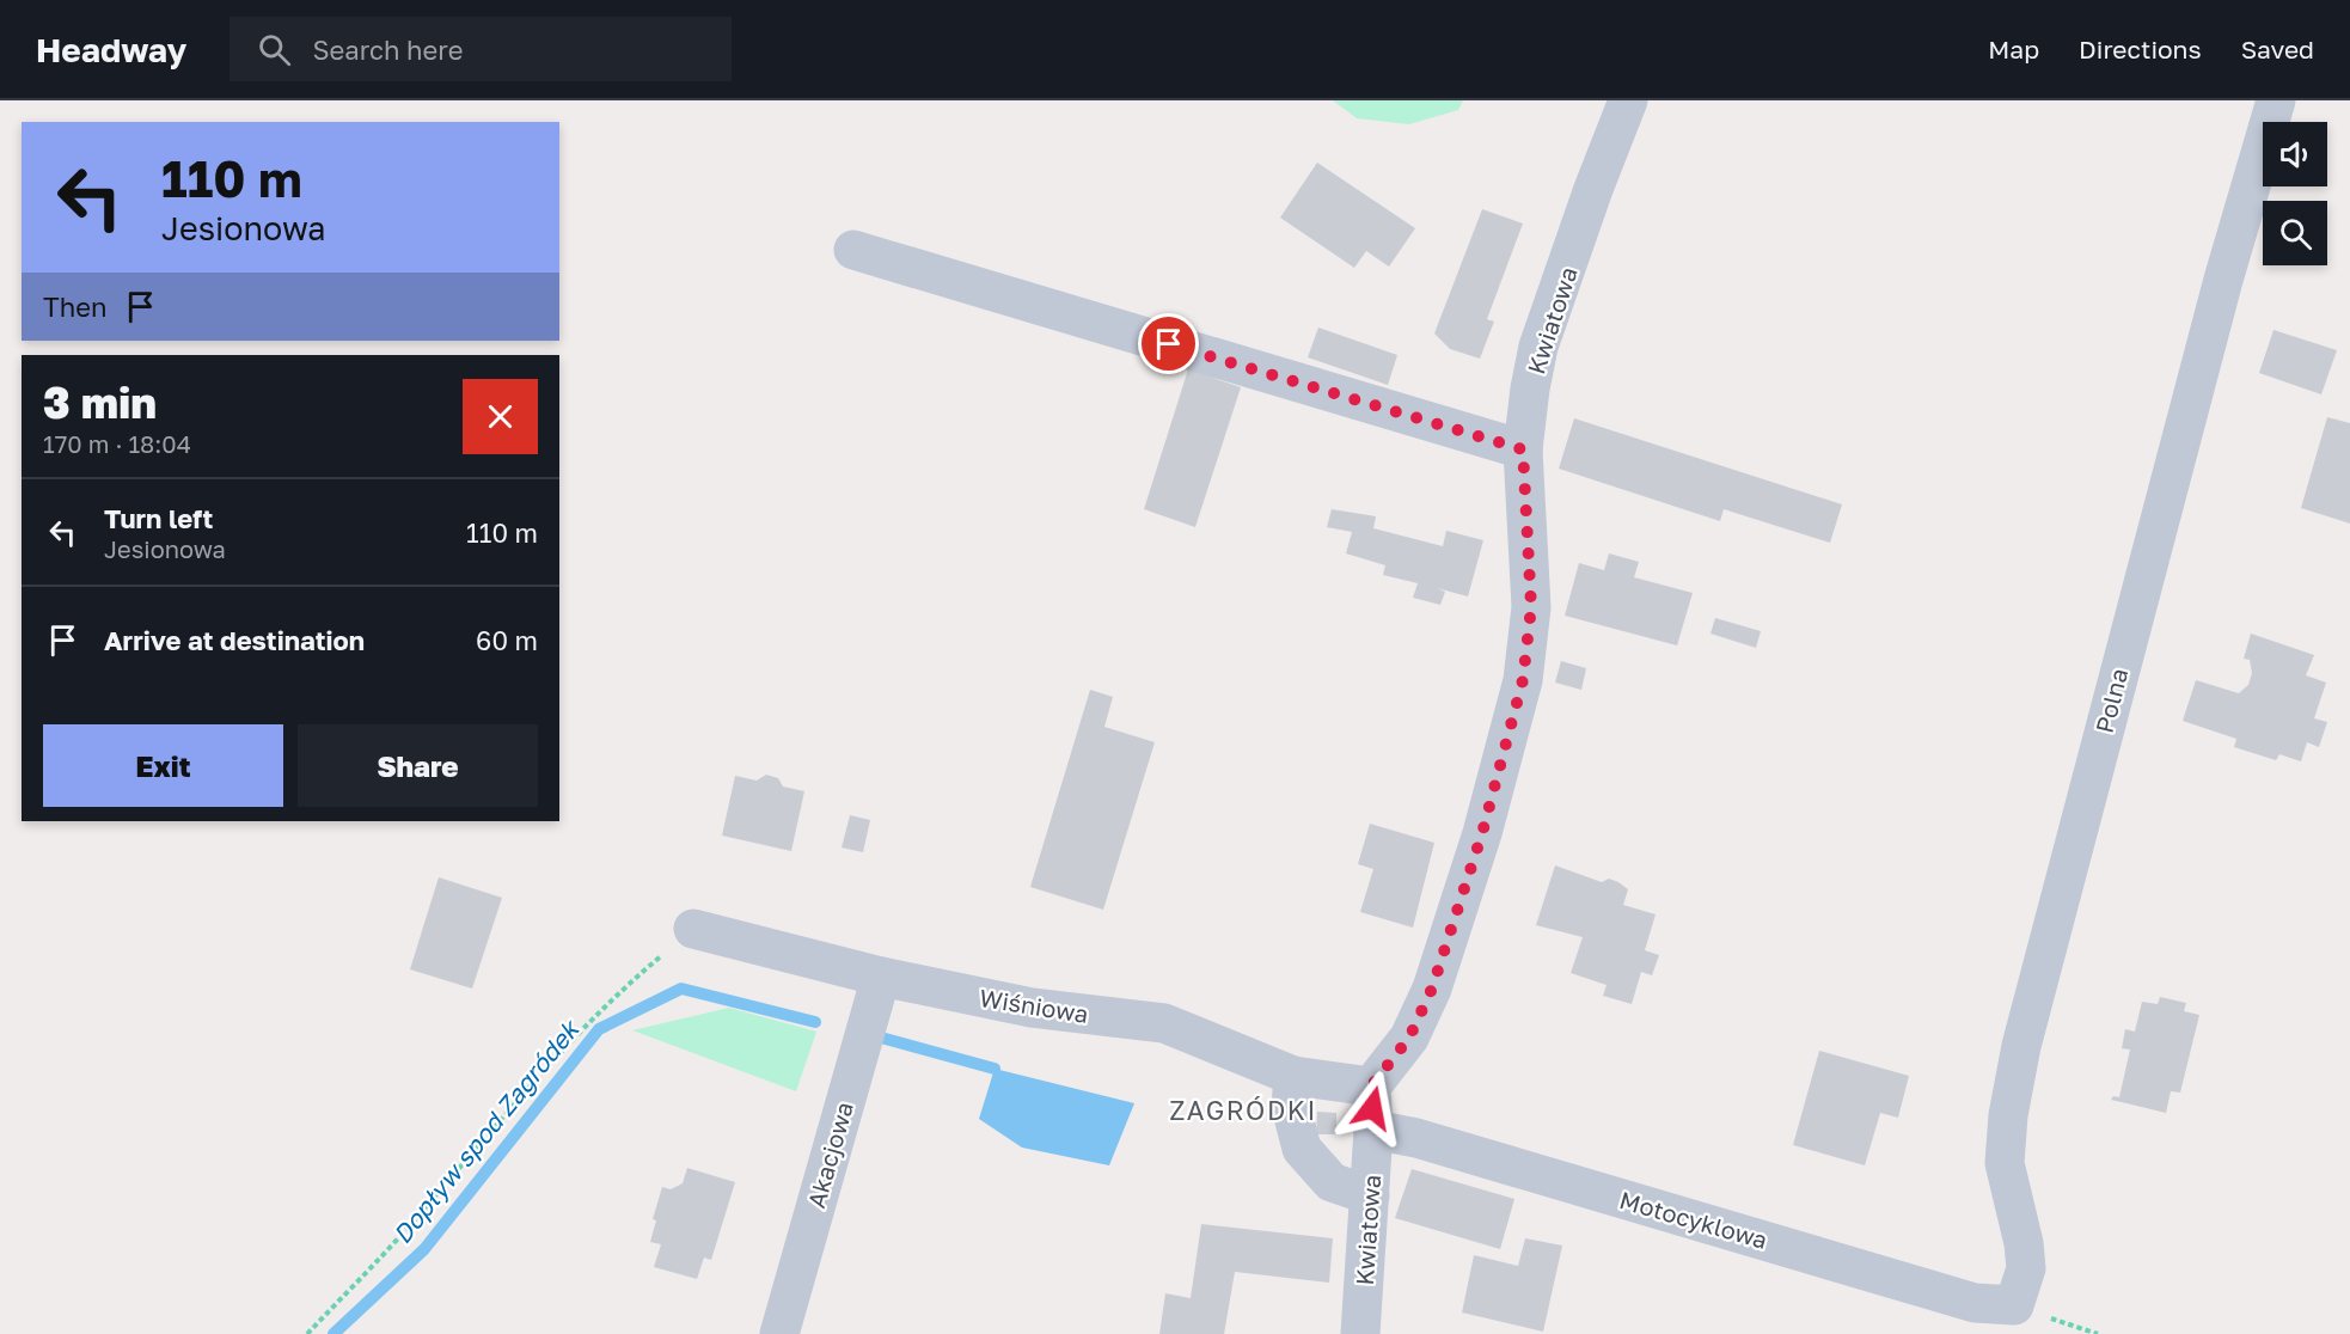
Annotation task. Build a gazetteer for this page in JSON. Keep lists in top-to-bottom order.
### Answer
{
  "streets": {
    "street": [
      "Kwiatowa",
      "Polna",
      "Wiśniowa",
      "Akacjowa",
      "Motocyklowa"
    ]
  },
  "crossings": [
    ["Kwiatowa", "Wiśniowa"],
    ["Kwiatowa", "Motocyklowa"],
    ["Polna", "Motocyklowa"],
    ["Wiśniowa", "Akacjowa"]
  ],
  "districts": ["ZAGRÓDKI"],
  "water": ["Dopływ spod Zagródek"],
  "page": {
    "header": "Headway",
    "search": "Search here",
    "nav": ["Map", "Directions", "Saved"],
    "turn": ["110 m", "Jesionowa"],
    "then": "Then",
    "heading": ["3 min", "170 m · 18:04"],
    "list": [
      {
        "name": "Turn left",
        "note": "Jesionowa",
        "value": "110 m"
      },
      {
        "name": "Arrive at destination",
        "value": "60 m"
      }
    ],
    "buttons": ["Exit", "Share"]
  }
}
